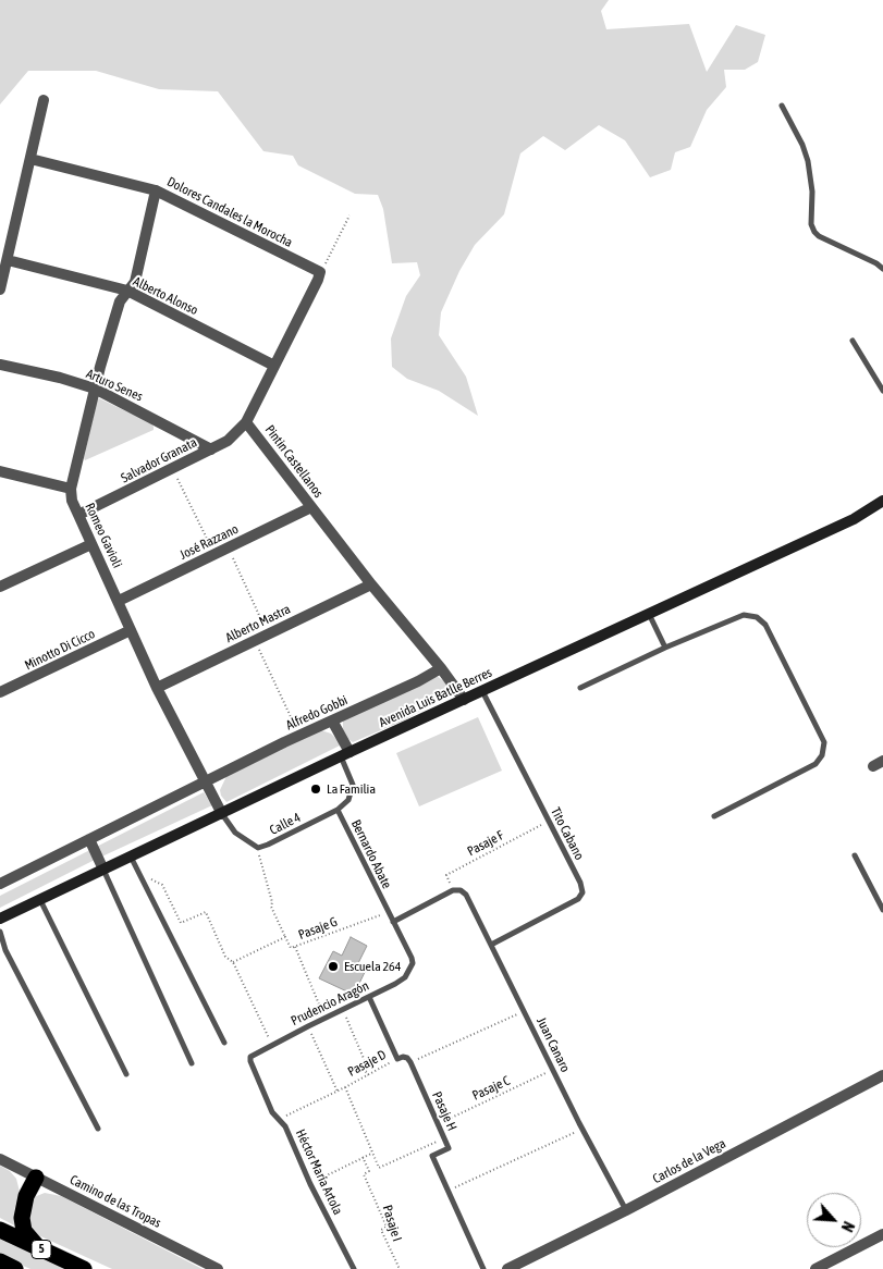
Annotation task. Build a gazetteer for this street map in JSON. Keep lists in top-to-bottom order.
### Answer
{
  "streets": {
    "highway": ["5"],
    "main road": ["Avenida Luis Batlle Berres"],
    "street": [
      "Dolores Candales la Morocha",
      "Alberto Alonso",
      "Arturo Senes",
      "Salvador Granata",
      "Pintin Castellanos",
      "Romeo Gavioli",
      "José Razzano",
      "Alberto Mastra",
      "Minotto Di Cicco",
      "Alfredo Gobbi",
      "Carlos de la Vega",
      "Camino de las Tropas"
    ],
    "lane": [
      "Calle 4",
      "Tito Cabano",
      "Bernardo Abate",
      "Prudencio Aragón",
      "Juan Canaro",
      "Pasaje D",
      "Pasaje H",
      "Héctor María Artola"
    ],
    "path": [
      "Pasaje F",
      "Pasaje G",
      "Pasaje C",
      "Pasaje I"
    ]
  },
  "crossings": [
    ["Dolores Candales la Morocha", "Pintin Castellanos"],
    ["Dolores Candales la Morocha", "Romeo Gavioli"],
    ["Alberto Alonso", "Pintin Castellanos"],
    ["Alberto Alonso", "Romeo Gavioli"],
    ["Arturo Senes", "Salvador Granata"],
    ["Arturo Senes", "Romeo Gavioli"],
    ["Salvador Granata", "Pintin Castellanos"],
    ["Salvador Granata", "Romeo Gavioli"],
    ["Pintin Castellanos", "José Razzano"],
    ["Pintin Castellanos", "Alberto Mastra"],
    ["Pintin Castellanos", "Avenida Luis Batlle Berres"],
    ["Pintin Castellanos", "Alfredo Gobbi"],
    ["Romeo Gavioli", "José Razzano"],
    ["Romeo Gavioli", "Alberto Mastra"],
    ["Romeo Gavioli", "Minotto Di Cicco"],
    ["Romeo Gavioli", "Avenida Luis Batlle Berres"],
    ["Romeo Gavioli", "Alfredo Gobbi"],
    ["Romeo Gavioli", "Calle 4"],
    ["Avenida Luis Batlle Berres", "Calle 4"],
    ["Avenida Luis Batlle Berres", "Tito Cabano"],
    ["Avenida Luis Batlle Berres", "Bernardo Abate"],
    ["Calle 4", "Bernardo Abate"],
    ["Tito Cabano", "Pasaje F"],
    ["Tito Cabano", "Juan Canaro"],
    ["Pasaje F", "Juan Canaro"],
    ["Bernardo Abate", "Pasaje G"],
    ["Bernardo Abate", "Prudencio Aragón"],
    ["Prudencio Aragón", "Héctor María Artola"],
    ["Juan Canaro", "Pasaje C"],
    ["Juan Canaro", "Carlos de la Vega"],
    ["Pasaje D", "Pasaje H"],
    ["Pasaje D", "Héctor María Artola"],
    ["Pasaje C", "Pasaje H"]
  ],
  "places": ["La Familia", "Escuela 264"],
  "north": "bottom right"
}
